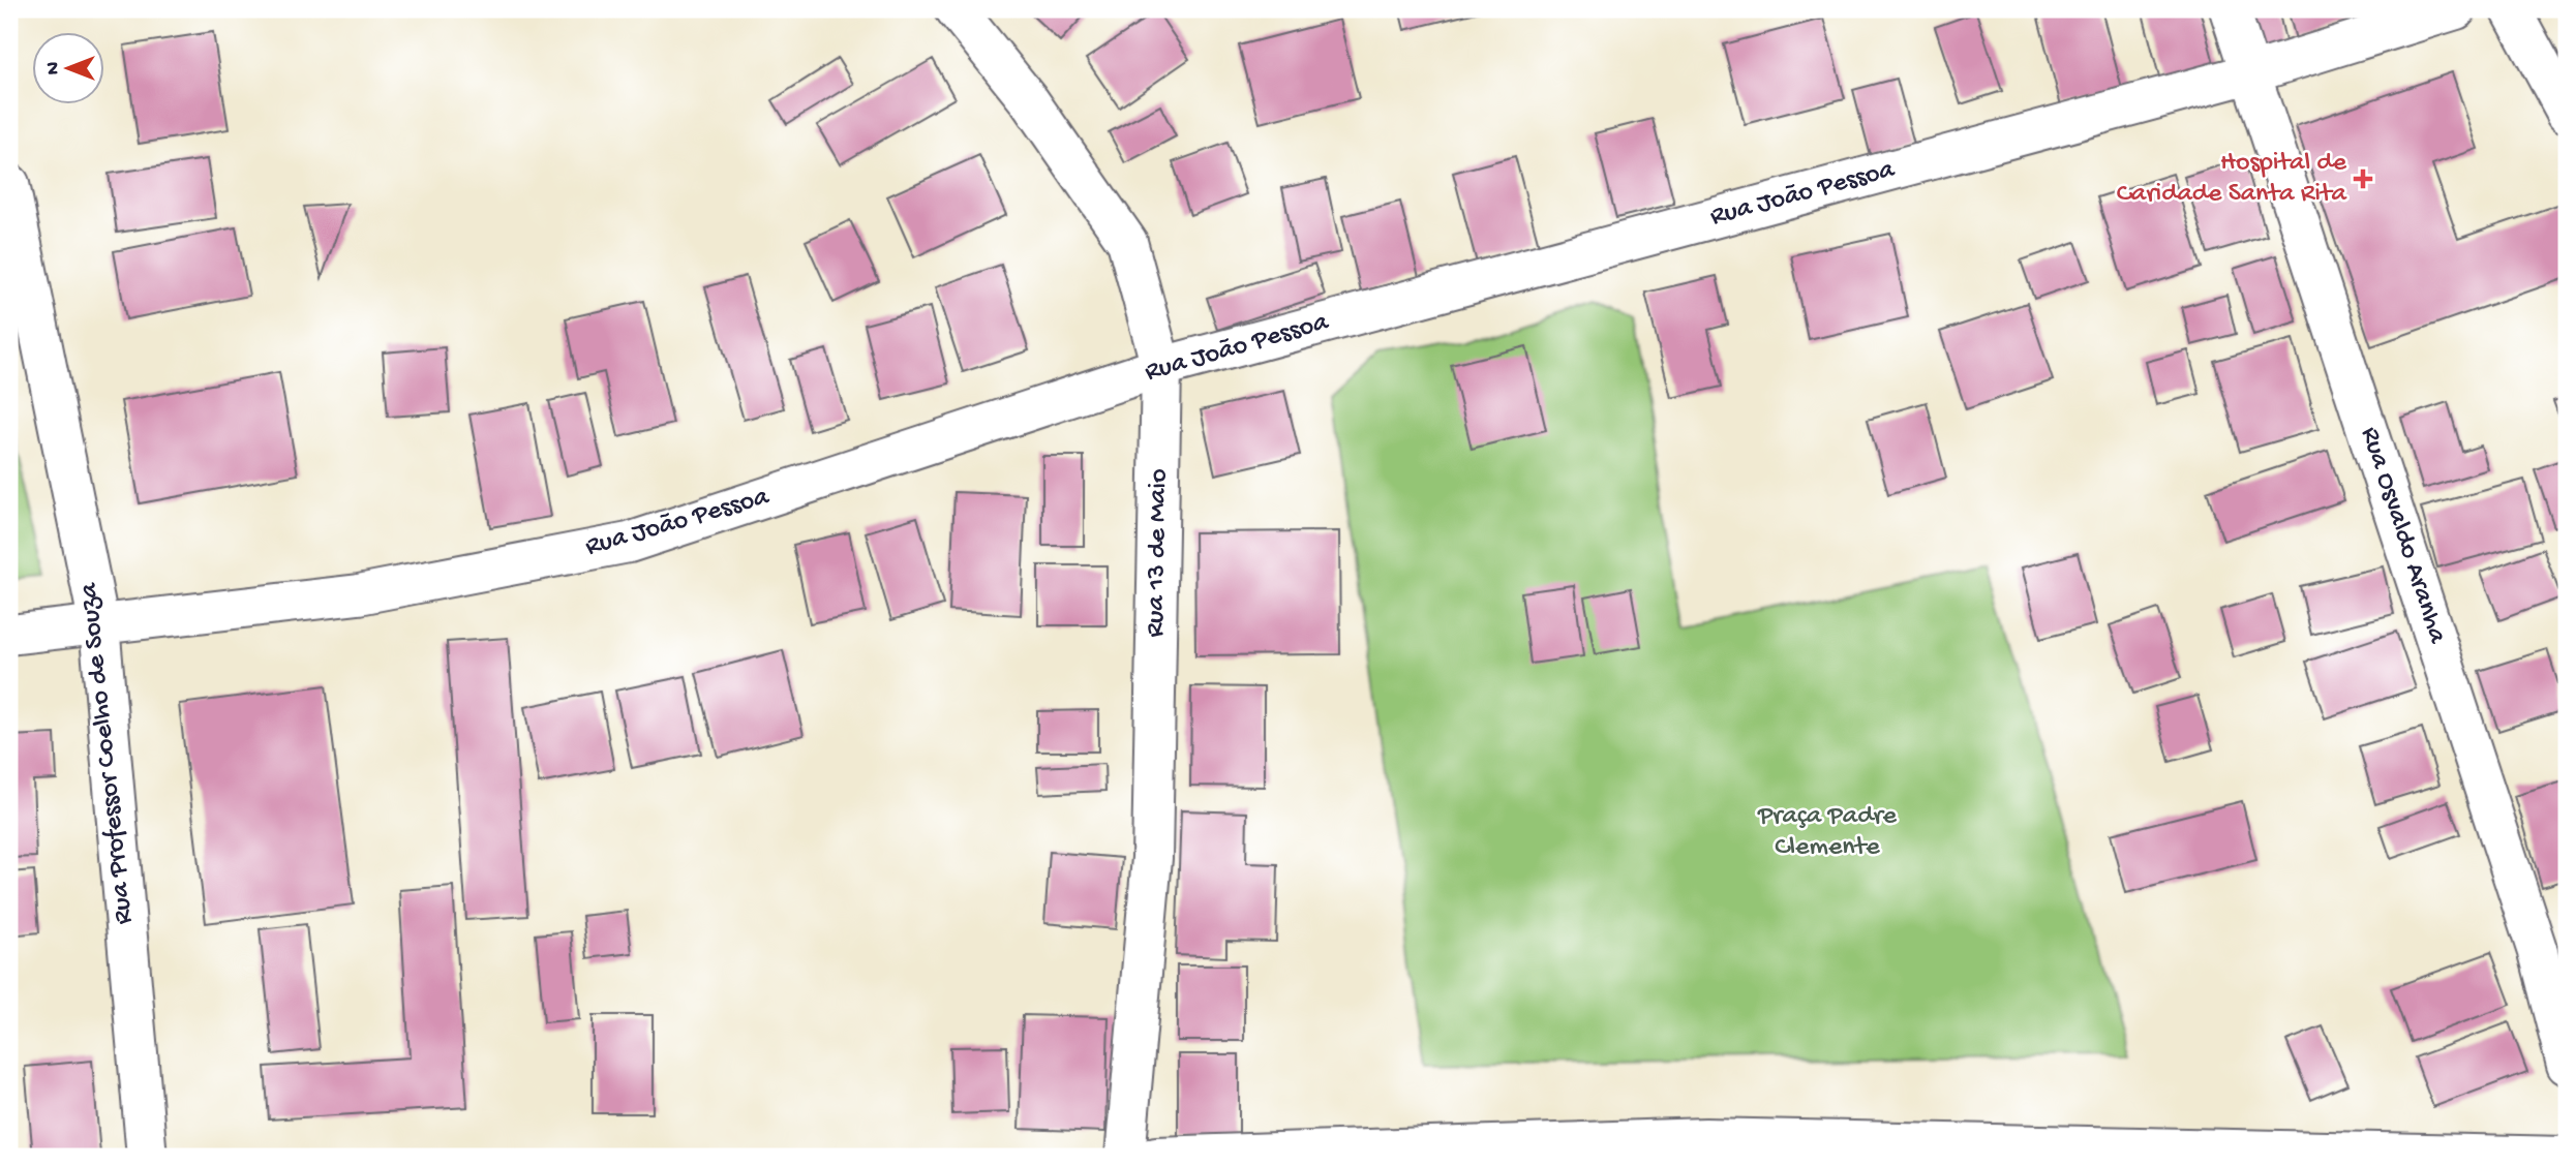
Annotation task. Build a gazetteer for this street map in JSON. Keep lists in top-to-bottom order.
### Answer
{
  "streets": {
    "street": [
      "Rua João Pessoa",
      "Rua Osvaldo Aranha",
      "Rua 13 de Maio",
      "Rua Professor Coelho de Souza"
    ]
  },
  "crossings": [
    ["Rua João Pessoa", "Rua Osvaldo Aranha"],
    ["Rua João Pessoa", "Rua 13 de Maio"],
    ["Rua João Pessoa", "Rua Professor Coelho de Souza"]
  ],
  "parks": ["Praça Padre Clemente"],
  "places": {
    "health": ["Hospital de Caridade Santa Rita"]
  },
  "north": "left"
}
